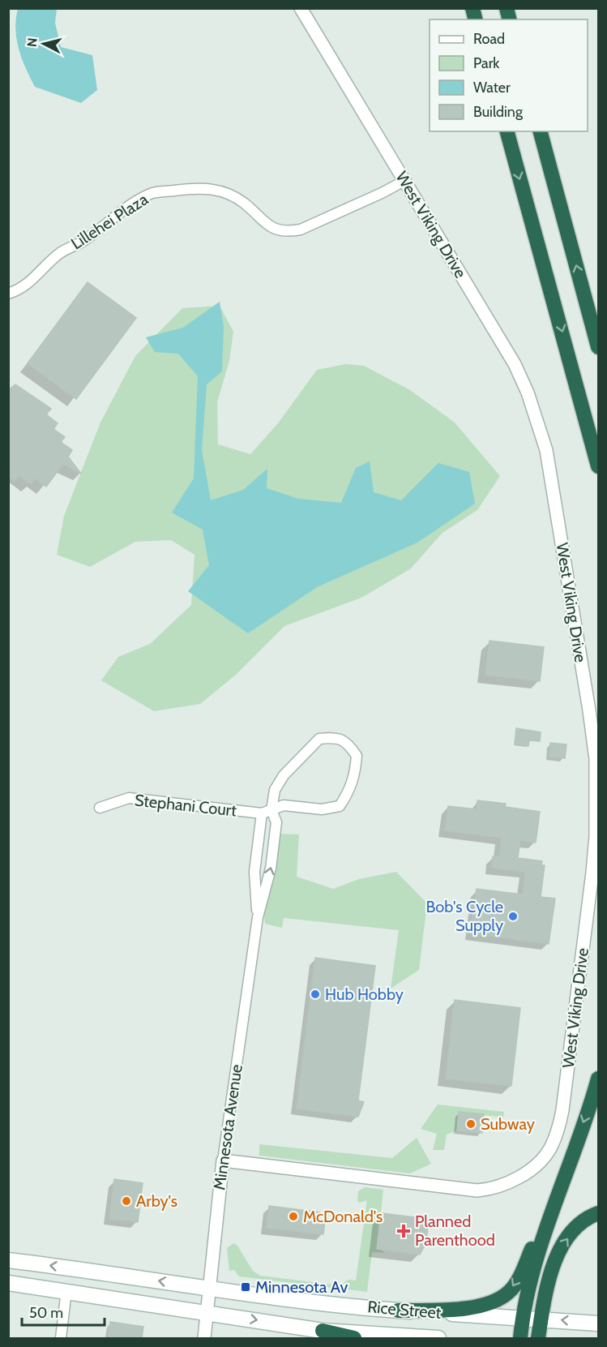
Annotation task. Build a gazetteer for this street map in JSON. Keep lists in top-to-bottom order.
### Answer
{
  "streets": {
    "main road": ["Rice Street"],
    "street": [
      "Lillehei Plaza",
      "West Viking Drive",
      "Stephani Court",
      "Minnesota Avenue"
    ]
  },
  "crossings": [
    ["Lillehei Plaza", "West Viking Drive"],
    ["West Viking Drive", "Minnesota Avenue"],
    ["Stephani Court", "Minnesota Avenue"],
    ["Minnesota Avenue", "Rice Street"]
  ],
  "places": {
    "other": [
      "Bob's Cycle Supply",
      "Hub Hobby",
      "Subway",
      "Arby's",
      "McDonald's"
    ],
    "health": ["Planned Parenthood"],
    "transit": ["Minnesota Av"]
  },
  "legend": [
    "Road",
    "Park",
    "Water",
    "Building"
  ],
  "scale_bar": "50 m",
  "north": "left"
}
